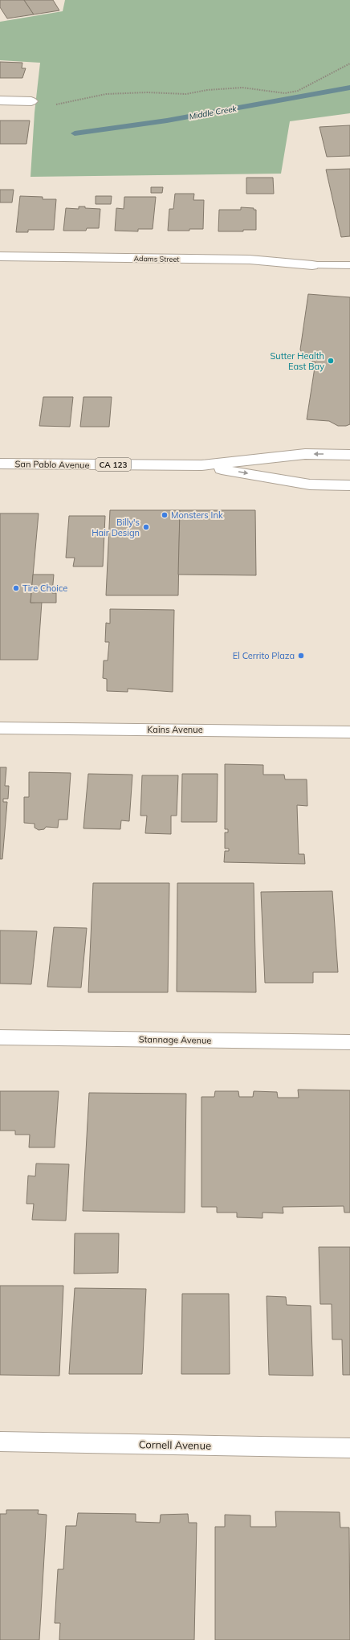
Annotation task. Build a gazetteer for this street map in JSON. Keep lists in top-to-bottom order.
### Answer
{
  "streets": {
    "street": [
      "Adams Street",
      "San Pablo Avenue",
      "CA 123",
      "Kains Avenue",
      "Stannage Avenue",
      "Cornell Avenue"
    ]
  },
  "water": ["Middle Creek"],
  "places": [
    "Sutter Health East Bay",
    "Monsters Ink",
    "Billy's Hair Design",
    "Tire Choice",
    "El Cerrito Plaza"
  ]
}
